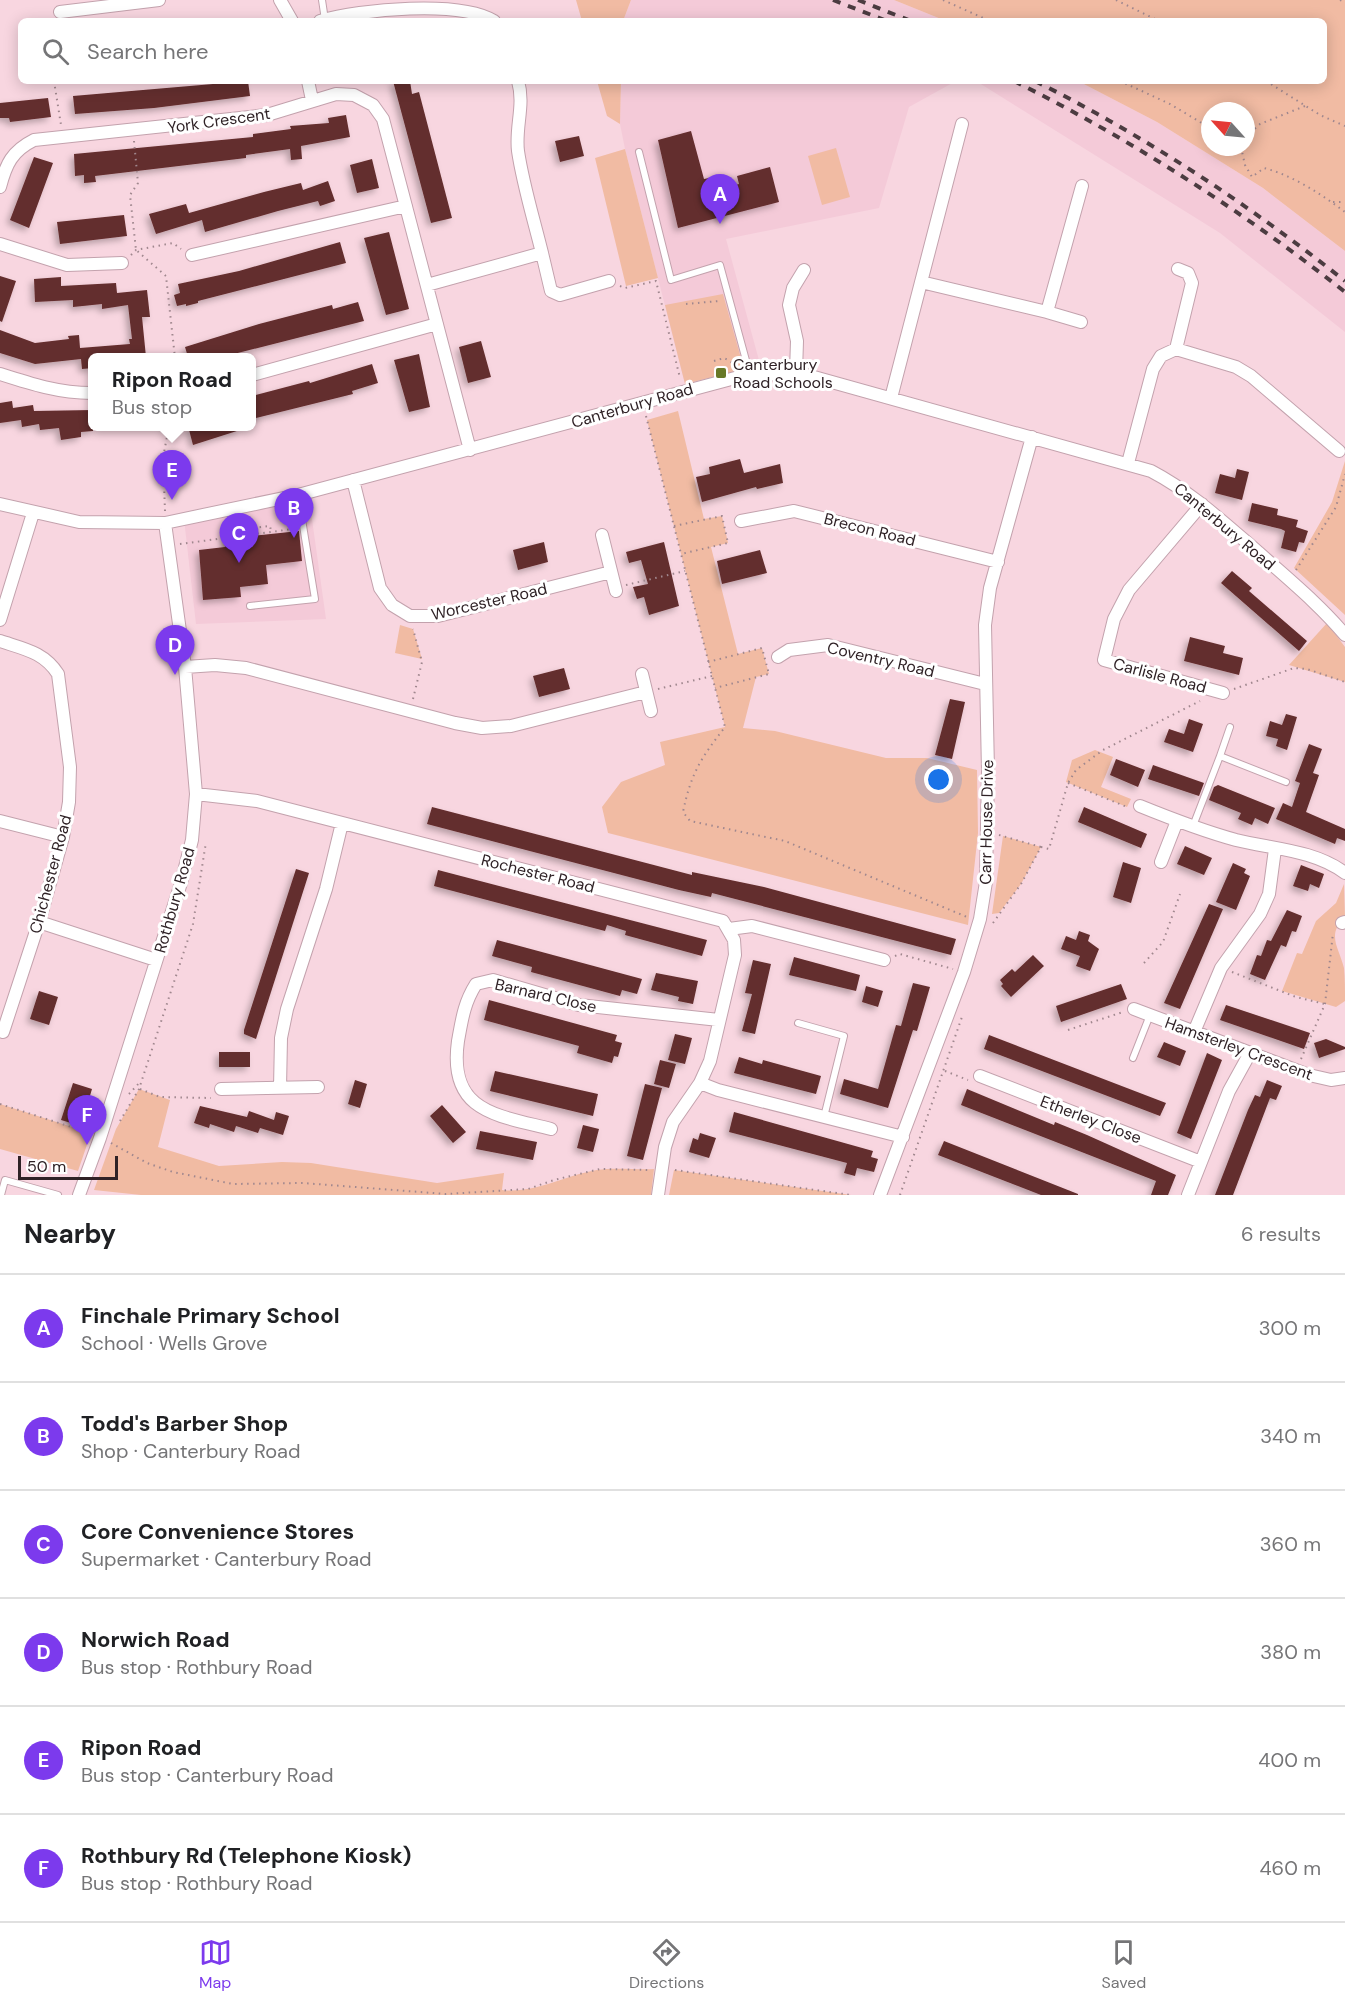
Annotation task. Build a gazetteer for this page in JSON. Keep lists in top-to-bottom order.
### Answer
{
  "streets": {
    "street": [
      "York Crescent",
      "Canterbury Road",
      "Brecon Road",
      "Worcester Road",
      "Coventry Road",
      "Carlisle Road",
      "Carr House Drive",
      "Rochester Road",
      "Chichester Road",
      "Rothbury Road",
      "Barnard Close",
      "Hamsterley Crescent",
      "Etherley Close"
    ]
  },
  "crossings": [
    ["York Crescent", "Canterbury Road"],
    ["Canterbury Road", "Worcester Road"],
    ["Canterbury Road", "Carlisle Road"],
    ["Canterbury Road", "Carr House Drive"],
    ["Canterbury Road", "Rothbury Road"],
    ["Brecon Road", "Carr House Drive"],
    ["Coventry Road", "Carr House Drive"],
    ["Rochester Road", "Rothbury Road"]
  ],
  "places": {
    "transit": ["Canterbury Road Schools"]
  },
  "scale_bar": "50 m",
  "north": "top left",
  "page": {
    "search": "Search here",
    "pins": [
      "A",
      "E",
      "B",
      "C",
      "D",
      "F"
    ],
    "popup": ["Ripon Road", "Bus stop"],
    "scale": "50 m",
    "heading": ["Nearby", "6 results"],
    "list": [
      {
        "mark": "A",
        "name": "Finchale Primary School",
        "note": "School · Wells Grove",
        "value": "300 m"
      },
      {
        "mark": "B",
        "name": "Todd's Barber Shop",
        "note": "Shop · Canterbury Road",
        "value": "340 m"
      },
      {
        "mark": "C",
        "name": "Core Convenience Stores",
        "note": "Supermarket · Canterbury Road",
        "value": "360 m"
      },
      {
        "mark": "D",
        "name": "Norwich Road",
        "note": "Bus stop · Rothbury Road",
        "value": "380 m"
      },
      {
        "mark": "E",
        "name": "Ripon Road",
        "note": "Bus stop · Canterbury Road",
        "value": "400 m"
      },
      {
        "mark": "F",
        "name": "Rothbury Rd (Telephone Kiosk)",
        "note": "Bus stop · Rothbury Road",
        "value": "460 m"
      }
    ],
    "nav": ["Map", "Directions", "Saved"]
  }
}
